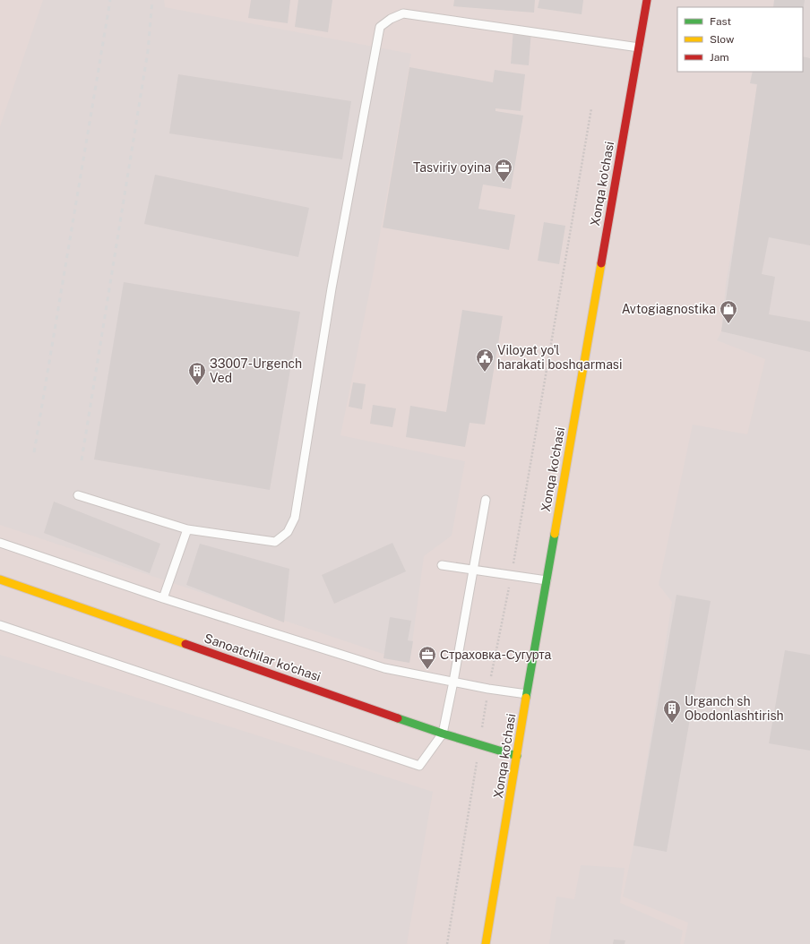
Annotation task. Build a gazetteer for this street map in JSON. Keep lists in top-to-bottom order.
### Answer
{
  "streets": {
    "main road": ["Xonqa ko'chasi", "Sanoatchilar ko'chasi"]
  },
  "crossings": [
    ["Xonqa ko'chasi", "Sanoatchilar ko'chasi"]
  ],
  "places": {
    "office": ["Tasviriy oyina", "Страховка-Сугурта"],
    "shop": ["Avtogiagnostika"],
    "public building": ["Viloyat yo'l harakati boshqarmasi"],
    "building": ["33007-Urgench Ved", "Urganch sh Obodonlashtirish"]
  },
  "legend": ["Fast", "Slow", "Jam"]
}
